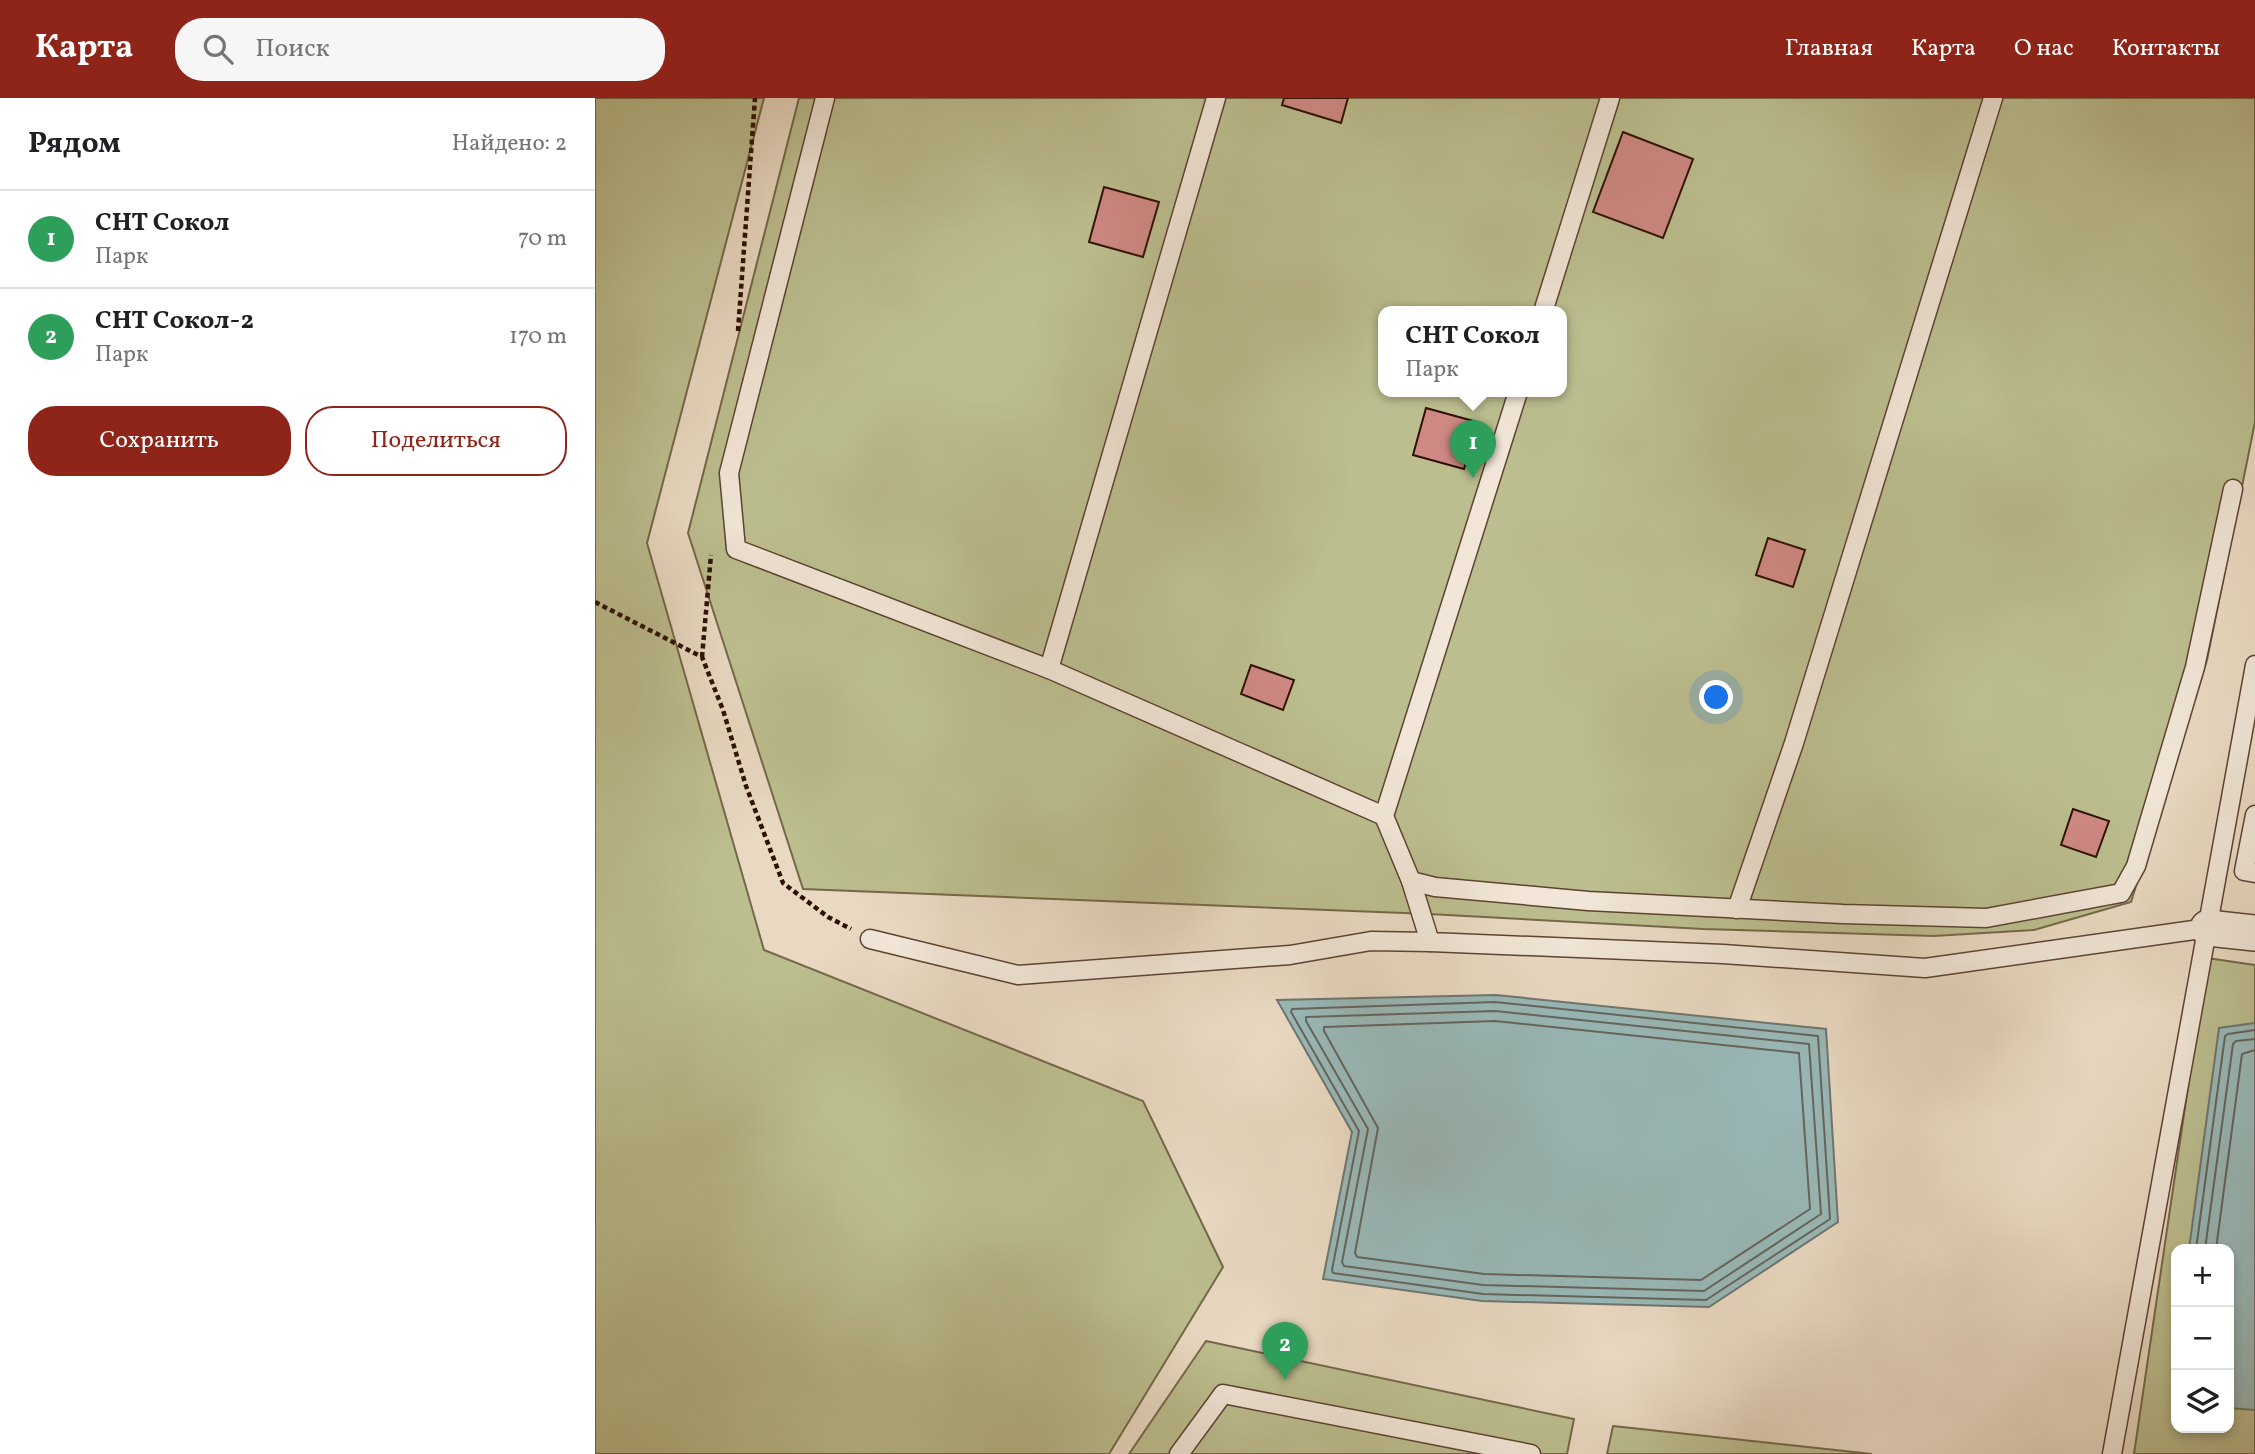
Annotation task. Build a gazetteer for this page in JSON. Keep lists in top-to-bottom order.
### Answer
{
  "page": {
    "header": "Карта",
    "search": "Поиск",
    "nav": [
      "Главная",
      "Карта",
      "О нас",
      "Контакты"
    ],
    "heading": ["Рядом", "Найдено: 2"],
    "list": [
      {
        "mark": "1",
        "name": "СНТ Сокол",
        "note": "Парк",
        "value": "70 m"
      },
      {
        "mark": "2",
        "name": "СНТ Сокол-2",
        "note": "Парк",
        "value": "170 m"
      }
    ],
    "popup": ["СНТ Сокол", "Парк"],
    "buttons": ["Сохранить", "Поделиться"],
    "pins": ["1", "2"],
    "map_buttons": ["+", "−"]
  }
}
